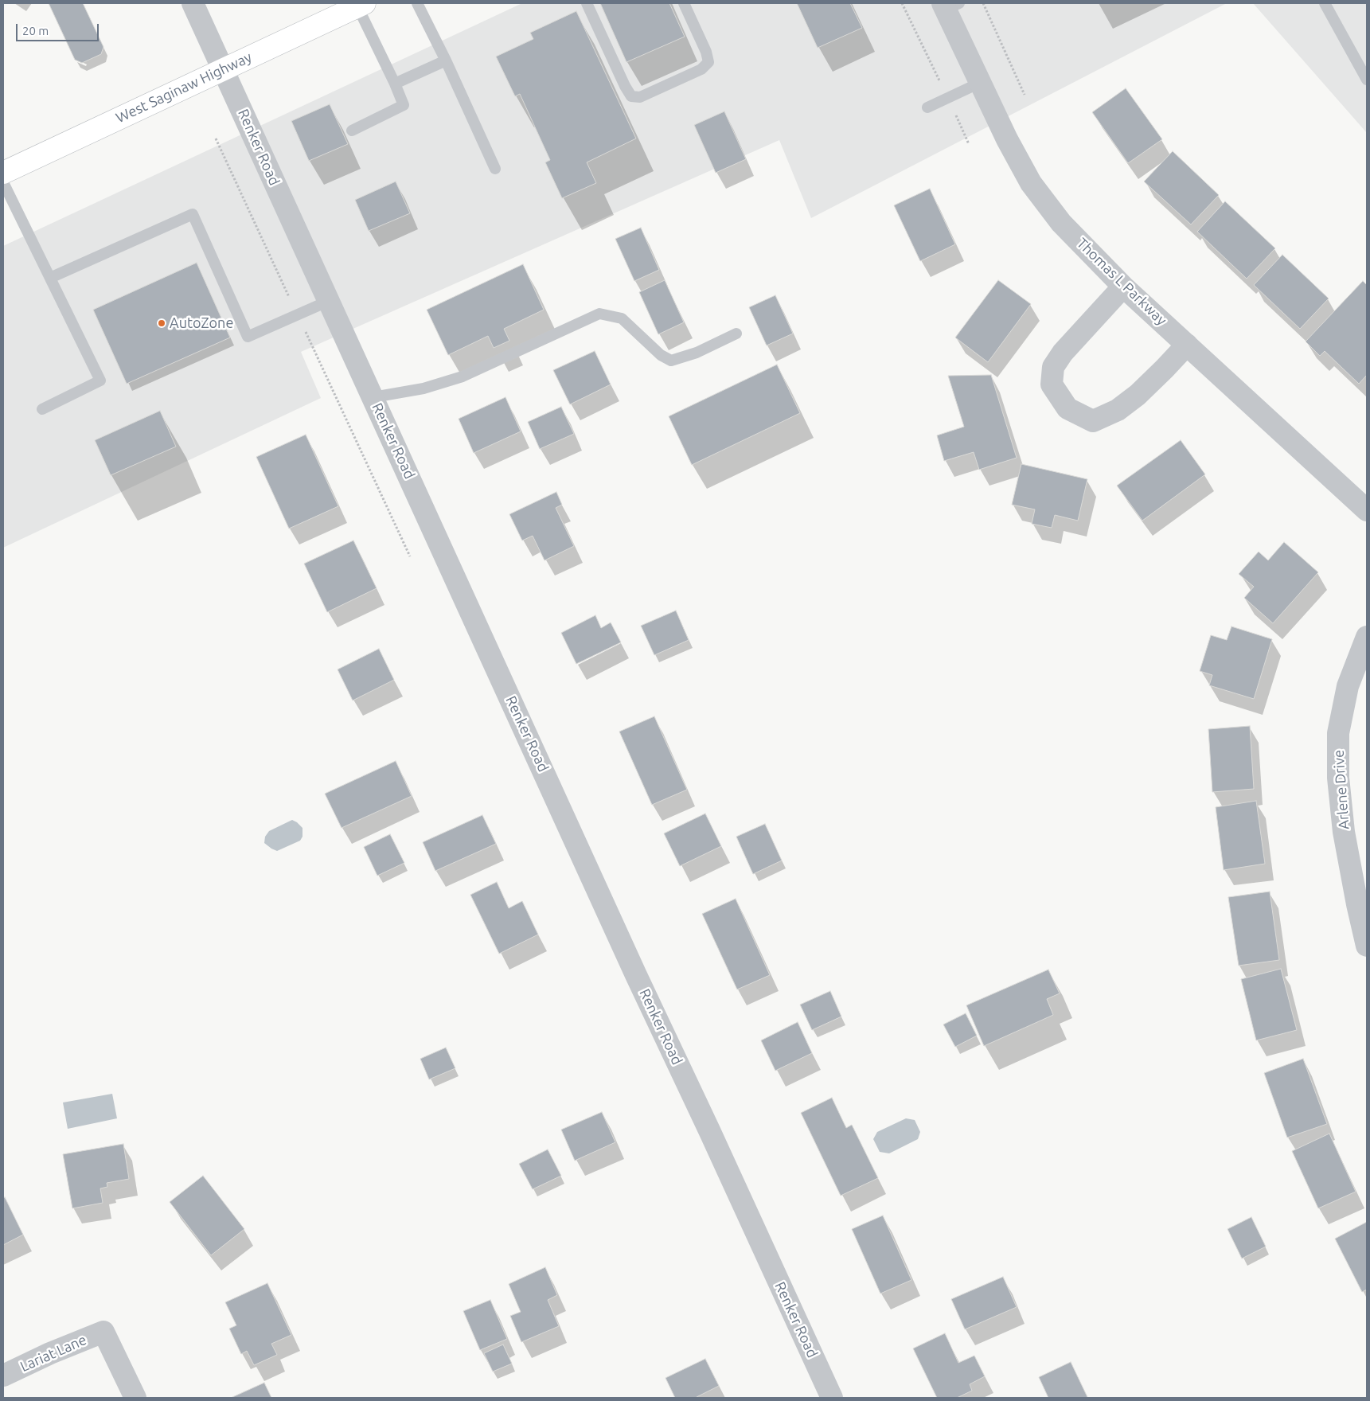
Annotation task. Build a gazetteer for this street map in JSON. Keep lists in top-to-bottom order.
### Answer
{
  "streets": {
    "main road": ["West Saginaw Highway"],
    "street": [
      "Renker Road",
      "Thomas L Parkway",
      "Arlene Drive",
      "Lariat Lane"
    ]
  },
  "crossings": [
    ["West Saginaw Highway", "Renker Road"]
  ],
  "places": ["AutoZone"],
  "scale_bar": "20 m"
}
